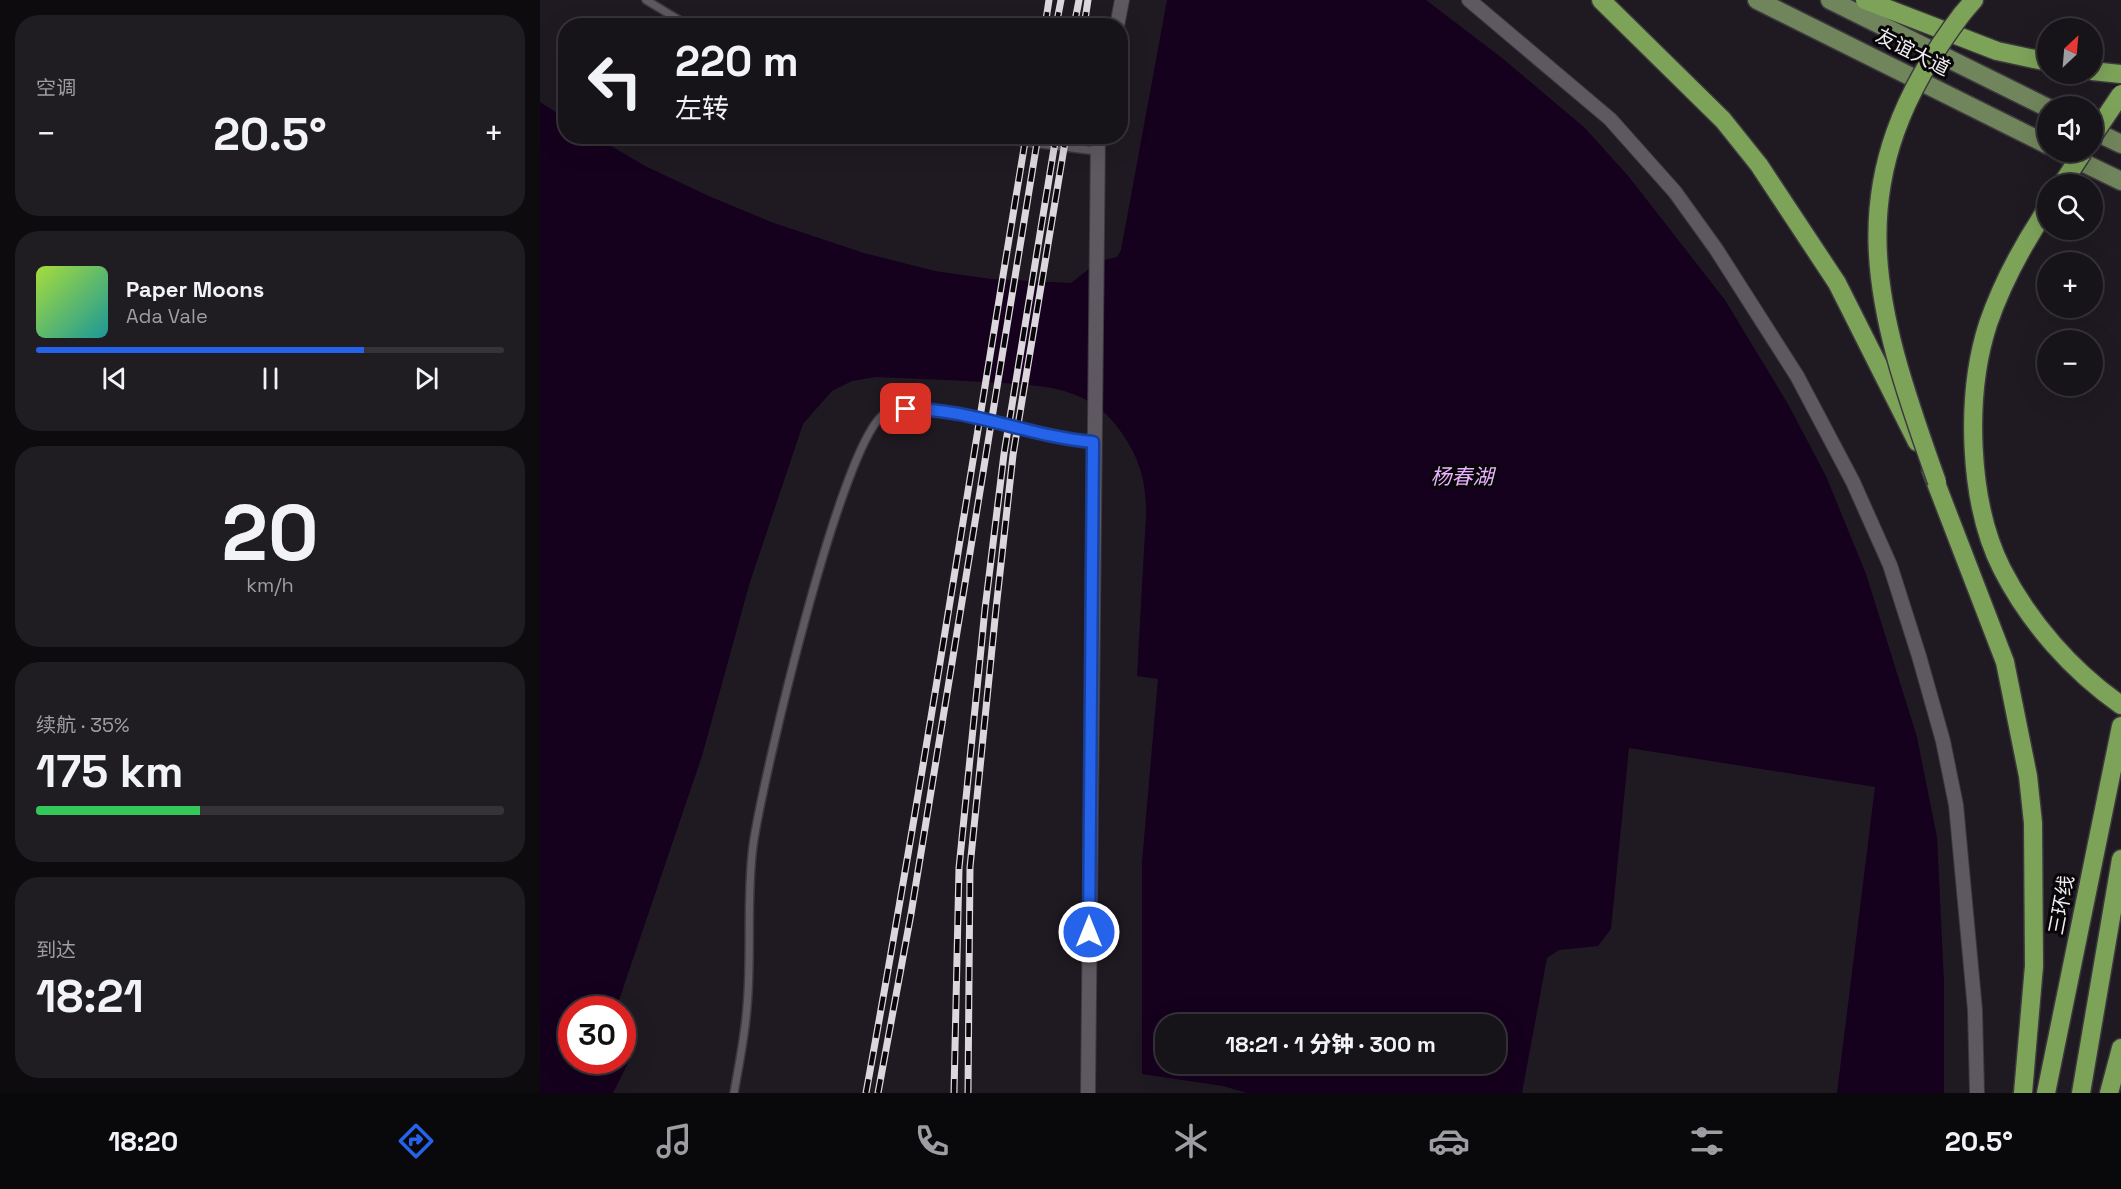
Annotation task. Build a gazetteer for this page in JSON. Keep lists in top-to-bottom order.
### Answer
{
  "streets": {
    "highway": ["三环线"],
    "main road": ["友谊大道"]
  },
  "water": ["杨春湖"],
  "north": "top right",
  "page": {
    "tile": [
      "空调",
      ["20", "km/h"],
      ["续航 · 35%", "175 km"],
      ["到达", "18:21"]
    ],
    "map_buttons": ["+", "−"],
    "turn": ["220 m", "左转"],
    "heat": ["−", "20.5°", "+"],
    "song": ["Paper Moons", "Ada Vale"],
    "limit": "30",
    "trip": "18:21 · 1 分钟 · 300 m",
    "tabs": ["18:20", "20.5°"]
  }
}
